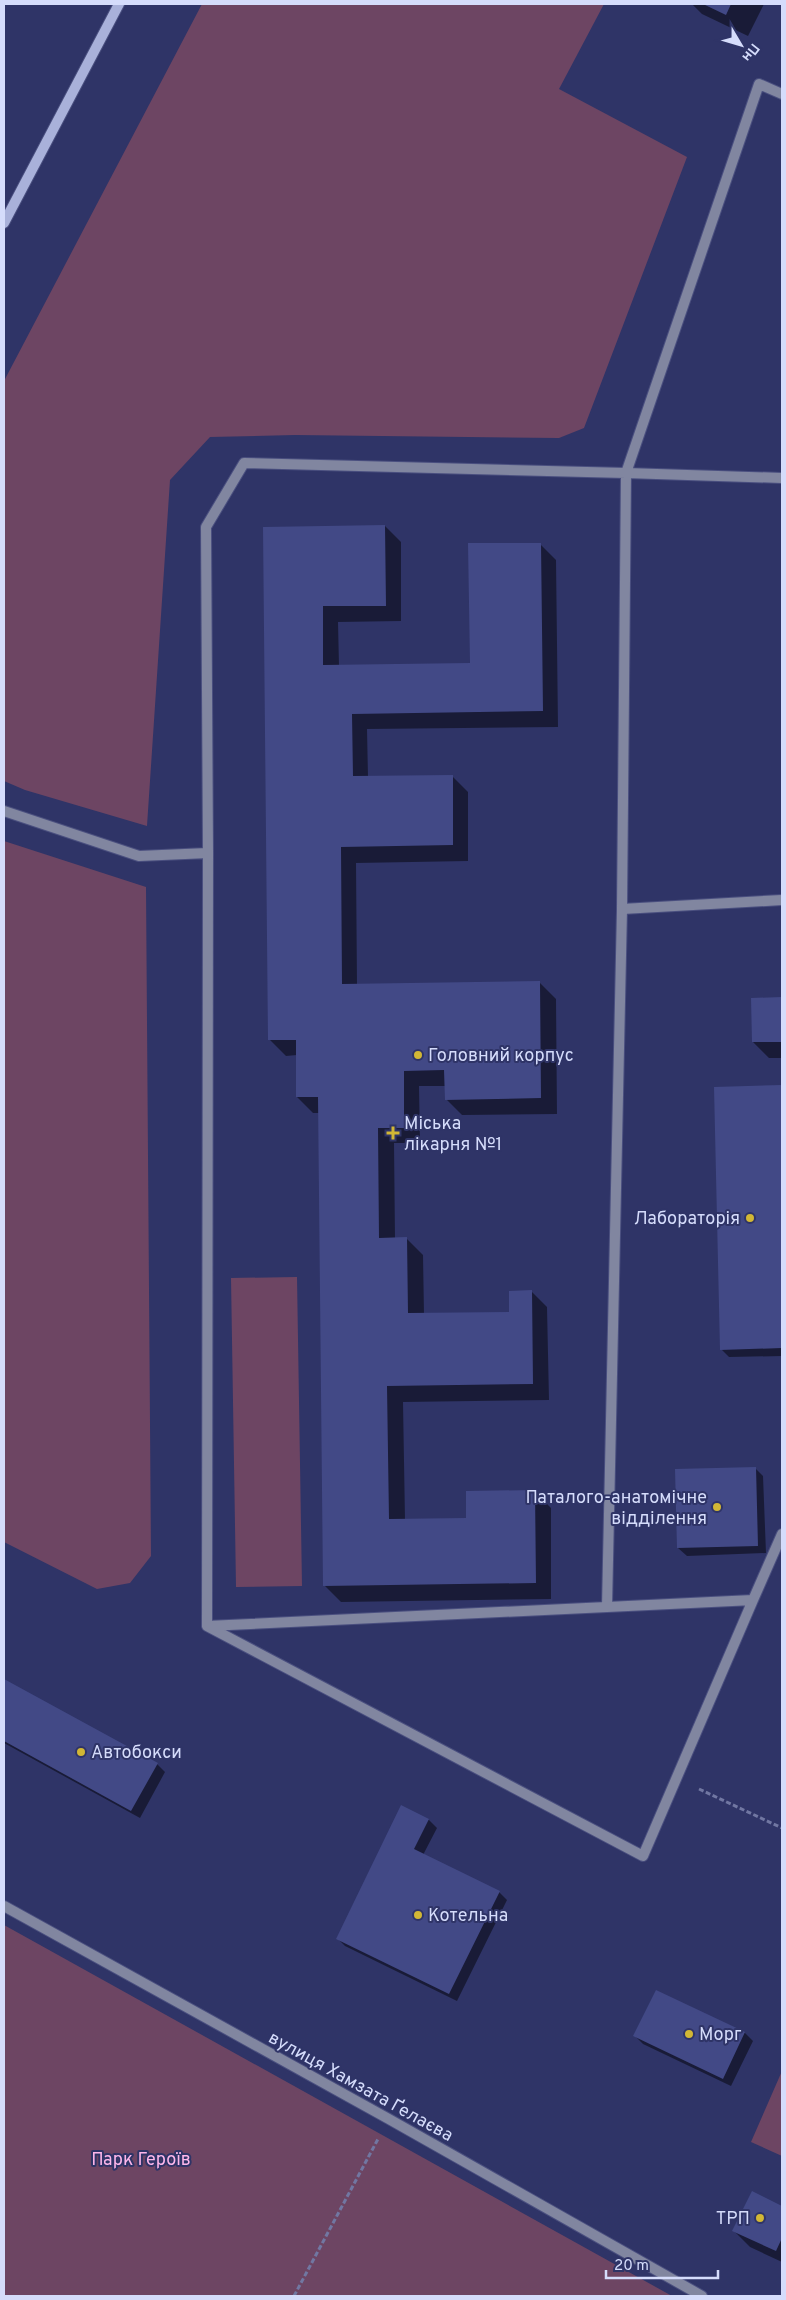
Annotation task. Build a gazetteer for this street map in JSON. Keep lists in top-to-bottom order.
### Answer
{
  "streets": {
    "street": ["вулиця Хамзата Ґелаєва"]
  },
  "parks": ["Парк Героїв"],
  "places": {
    "other": [
      "Головний корпус",
      "Лабораторія",
      "Паталого-анатомічне відділення",
      "Автобокси",
      "Котельна",
      "Морг",
      "ТРП"
    ],
    "health": ["Міська лікарня №1"]
  },
  "scale_bar": "20 m",
  "north": "bottom right"
}
